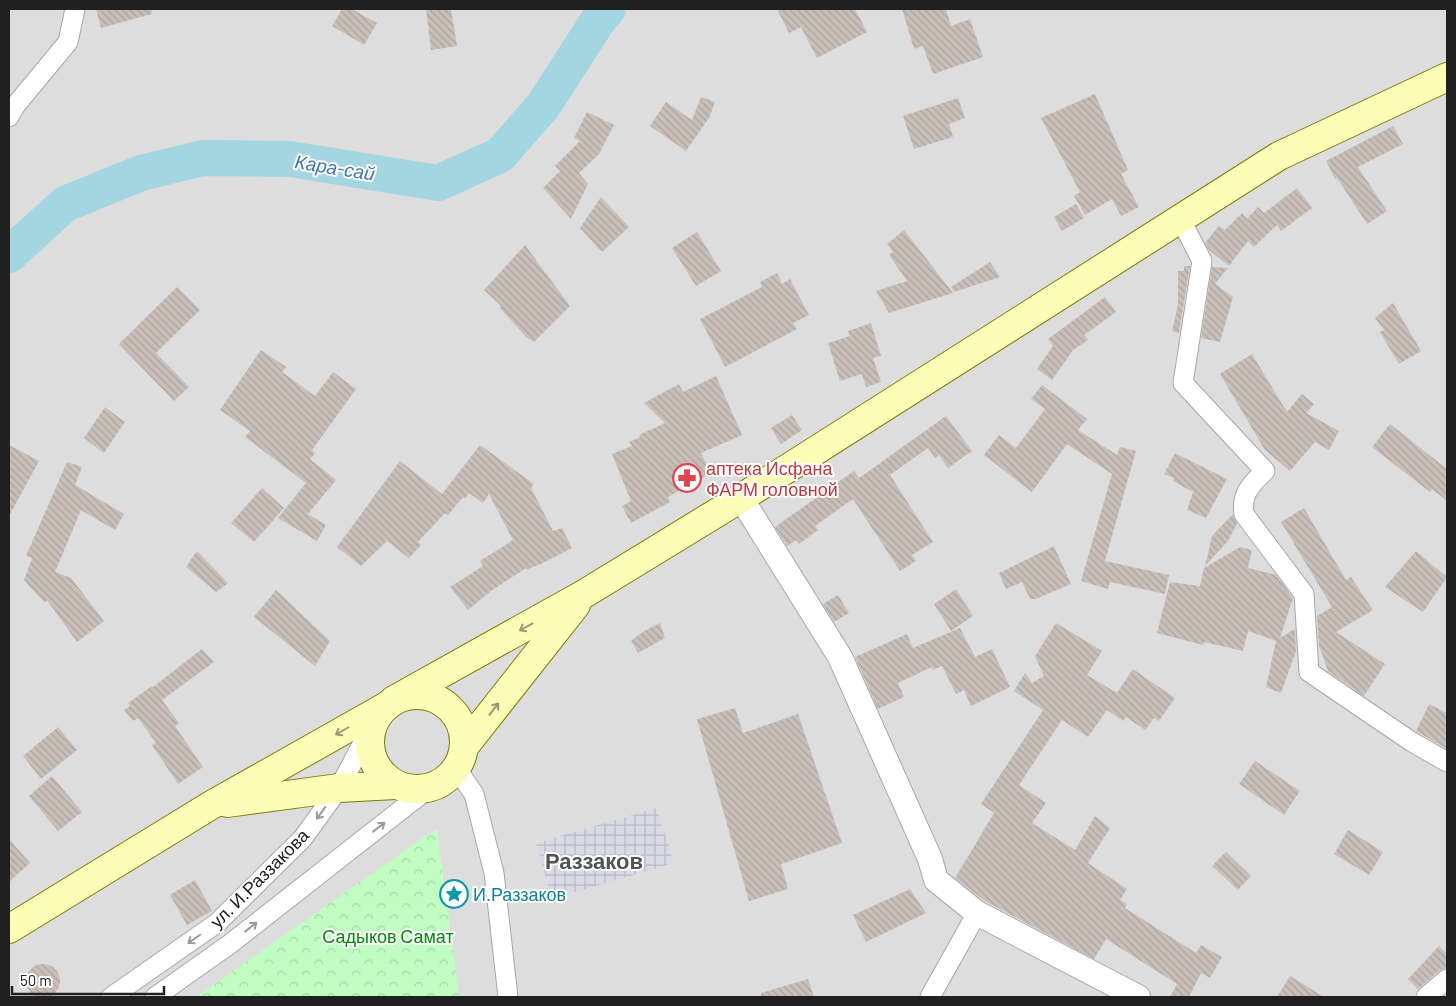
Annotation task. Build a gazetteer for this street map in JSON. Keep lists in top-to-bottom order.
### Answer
{
  "streets": {
    "street": ["ул. И.Раззакова"]
  },
  "districts": ["Раззаков"],
  "water": ["Кара-сай"],
  "parks": ["Садыков Самат"],
  "places": {
    "pharmacy": ["аптека Исфана ФАРМ головной"],
    "place": ["И.Раззаков"]
  },
  "scale_bar": "50 m"
}
